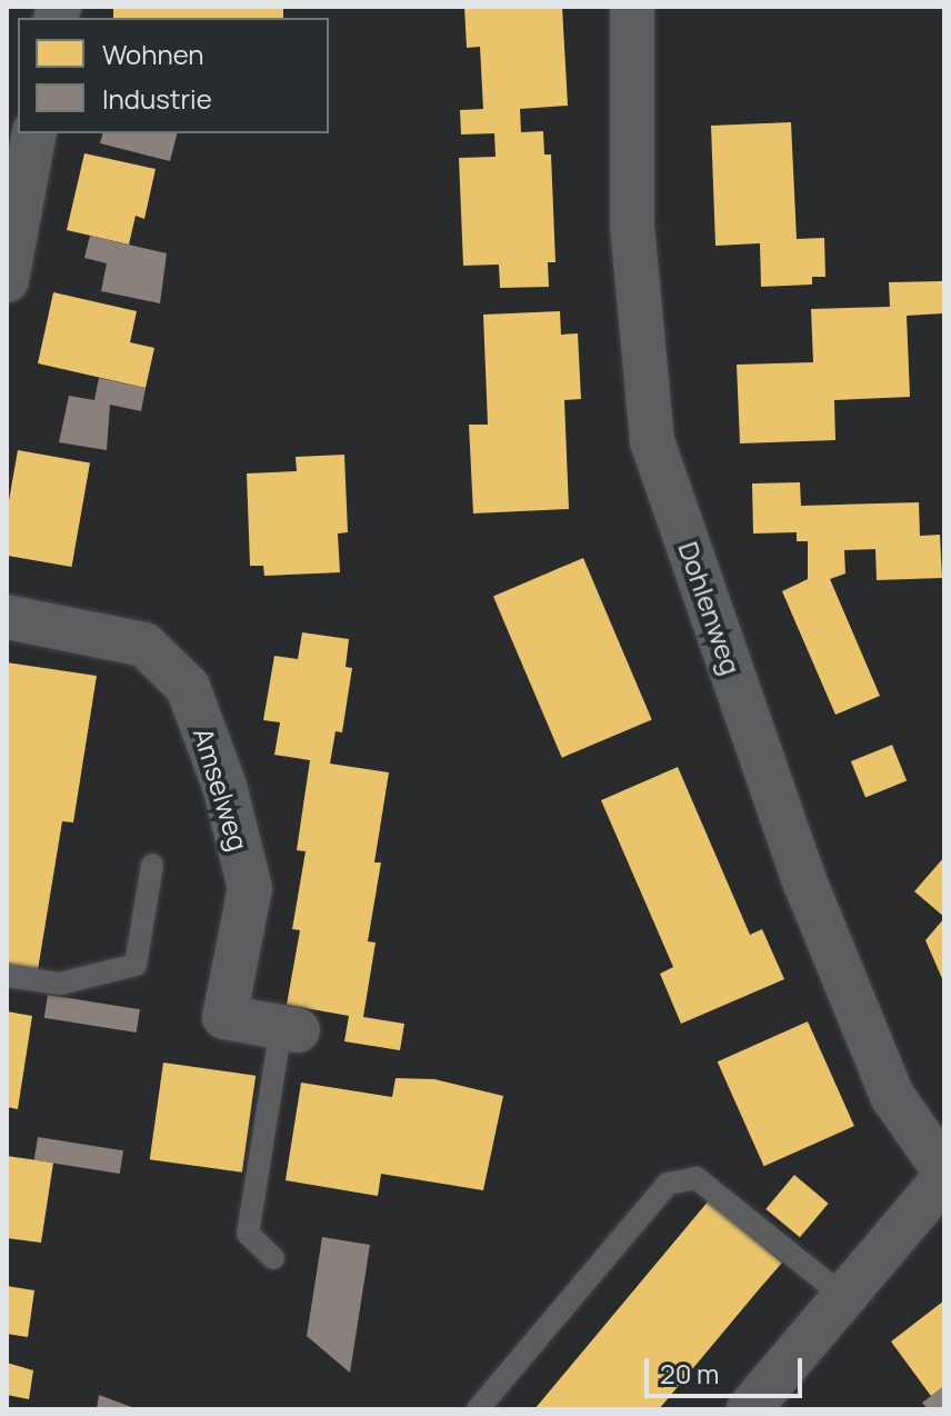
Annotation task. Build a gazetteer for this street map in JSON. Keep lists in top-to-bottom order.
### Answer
{
  "streets": {
    "street": ["Dohlenweg", "Amselweg"]
  },
  "legend": ["Wohnen", "Industrie"],
  "scale_bar": "20 m"
}
